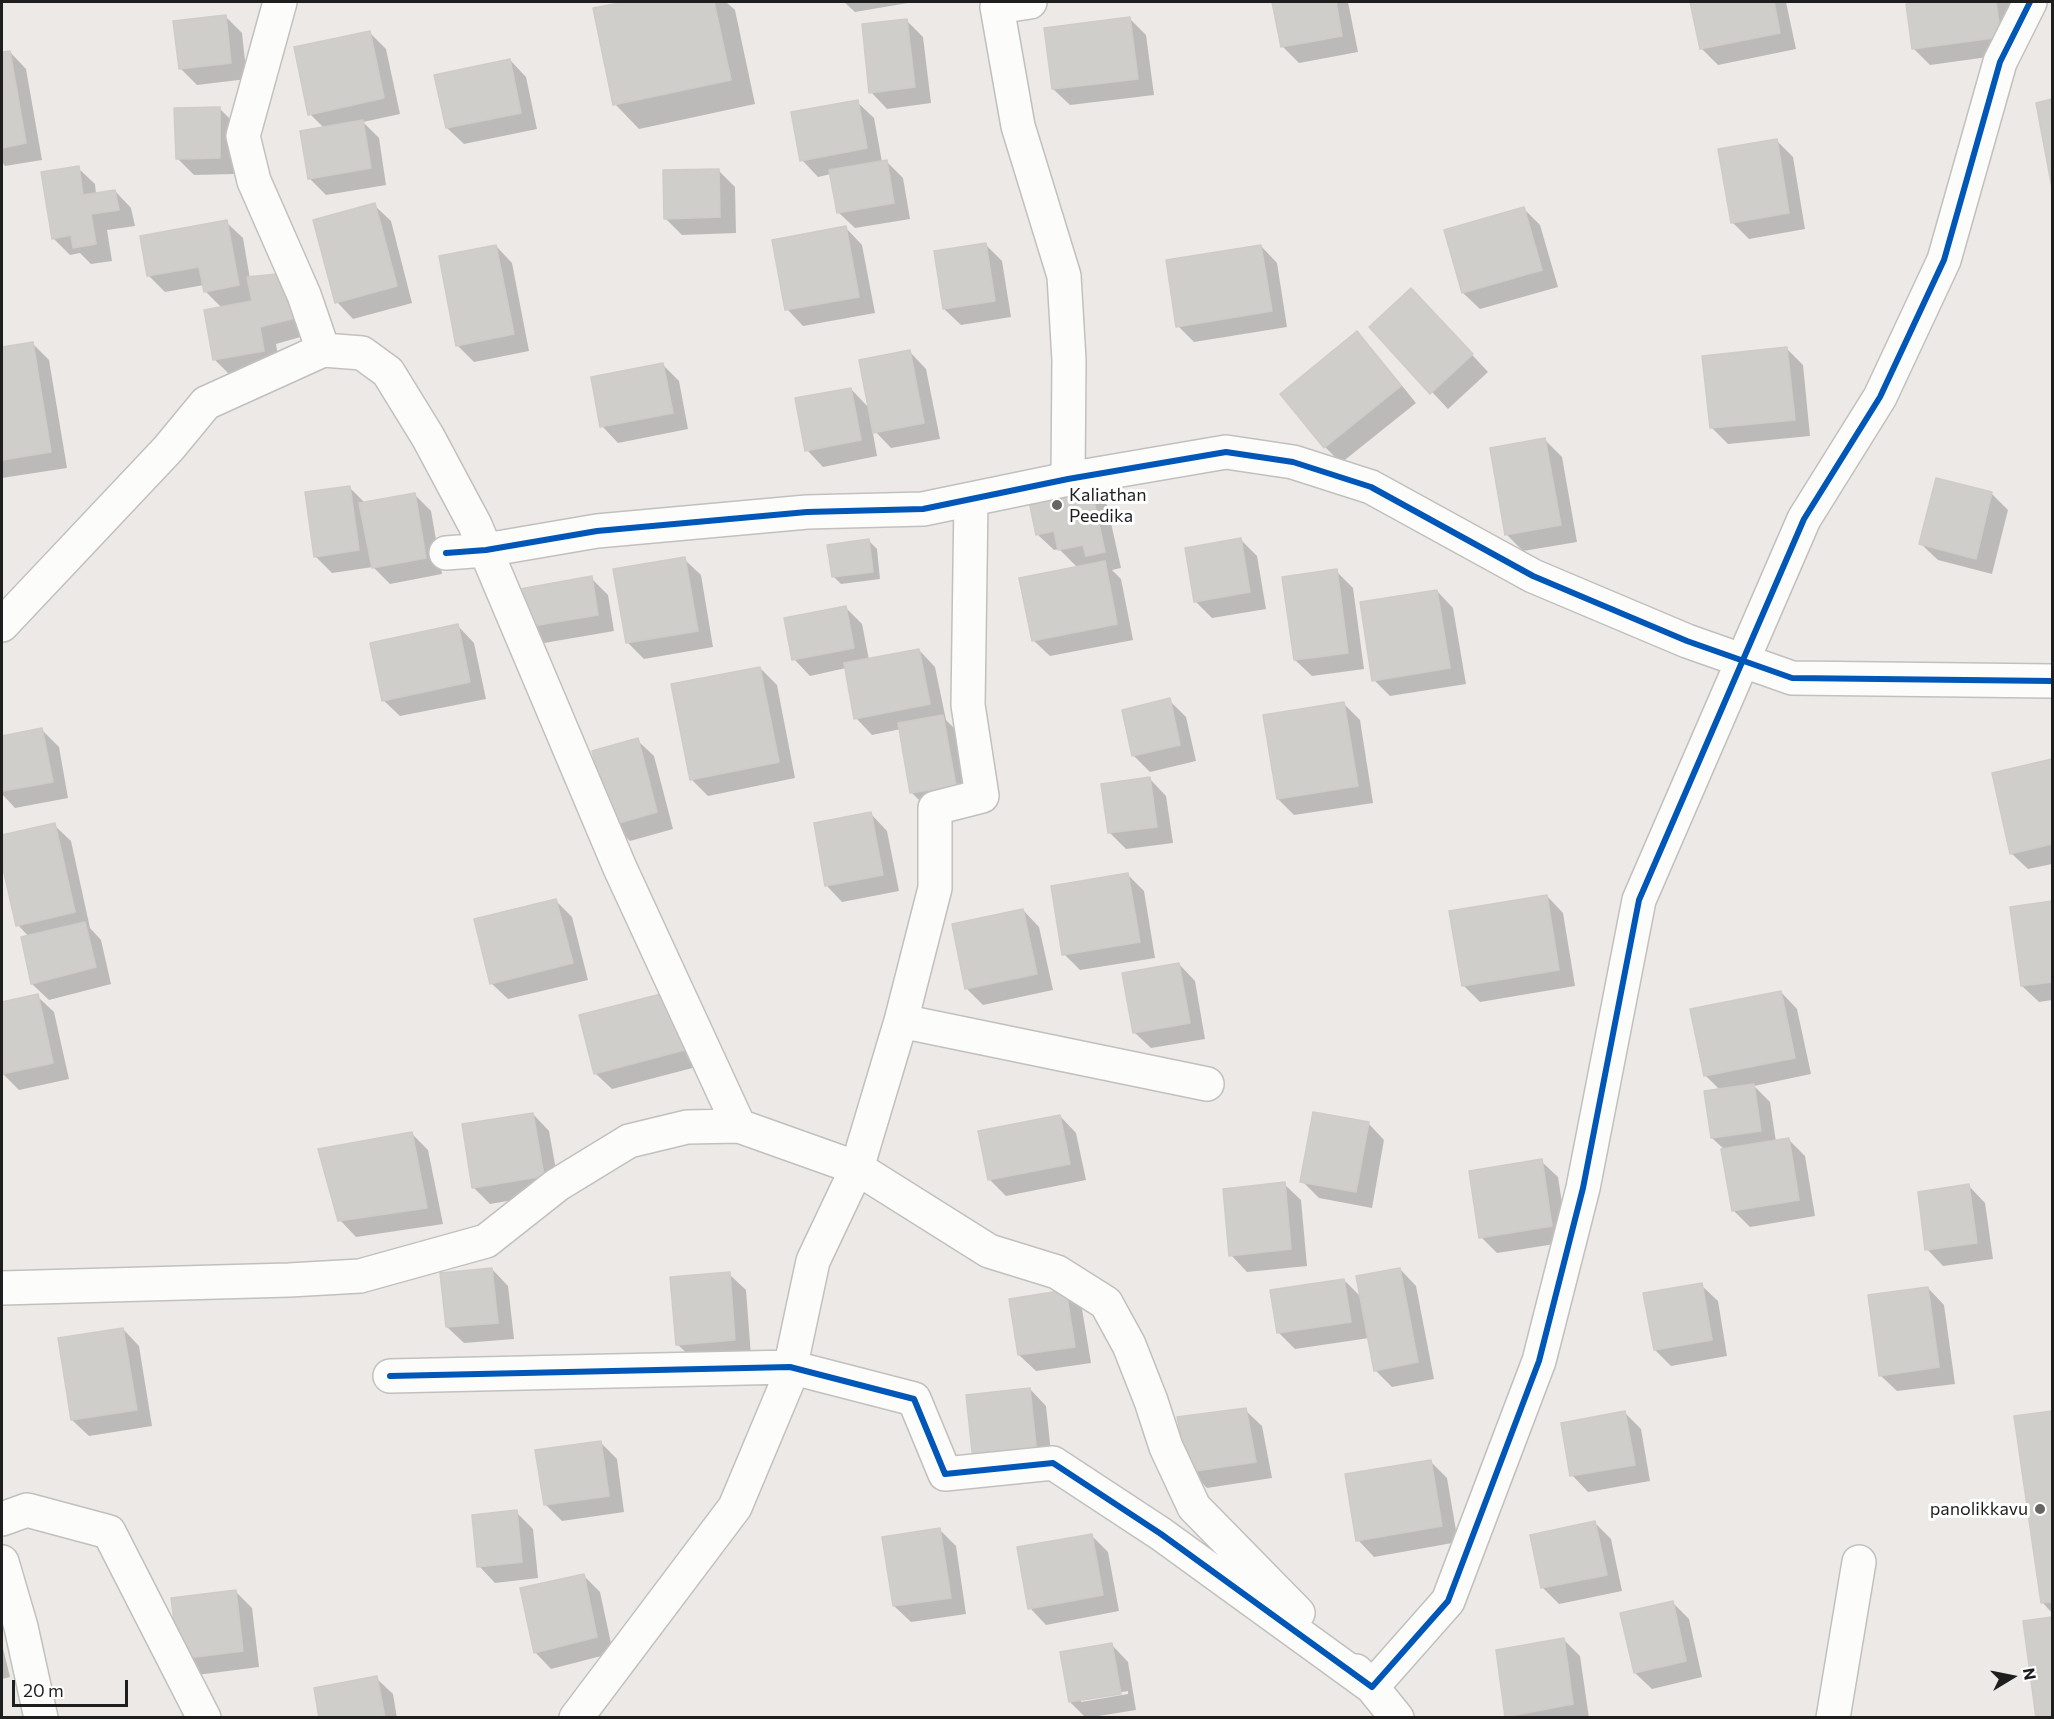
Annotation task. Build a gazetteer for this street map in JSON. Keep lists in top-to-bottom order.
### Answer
{
  "places": ["Kaliathan Peedika", "panolikkavu"],
  "scale_bar": "20 m",
  "north": "right"
}
